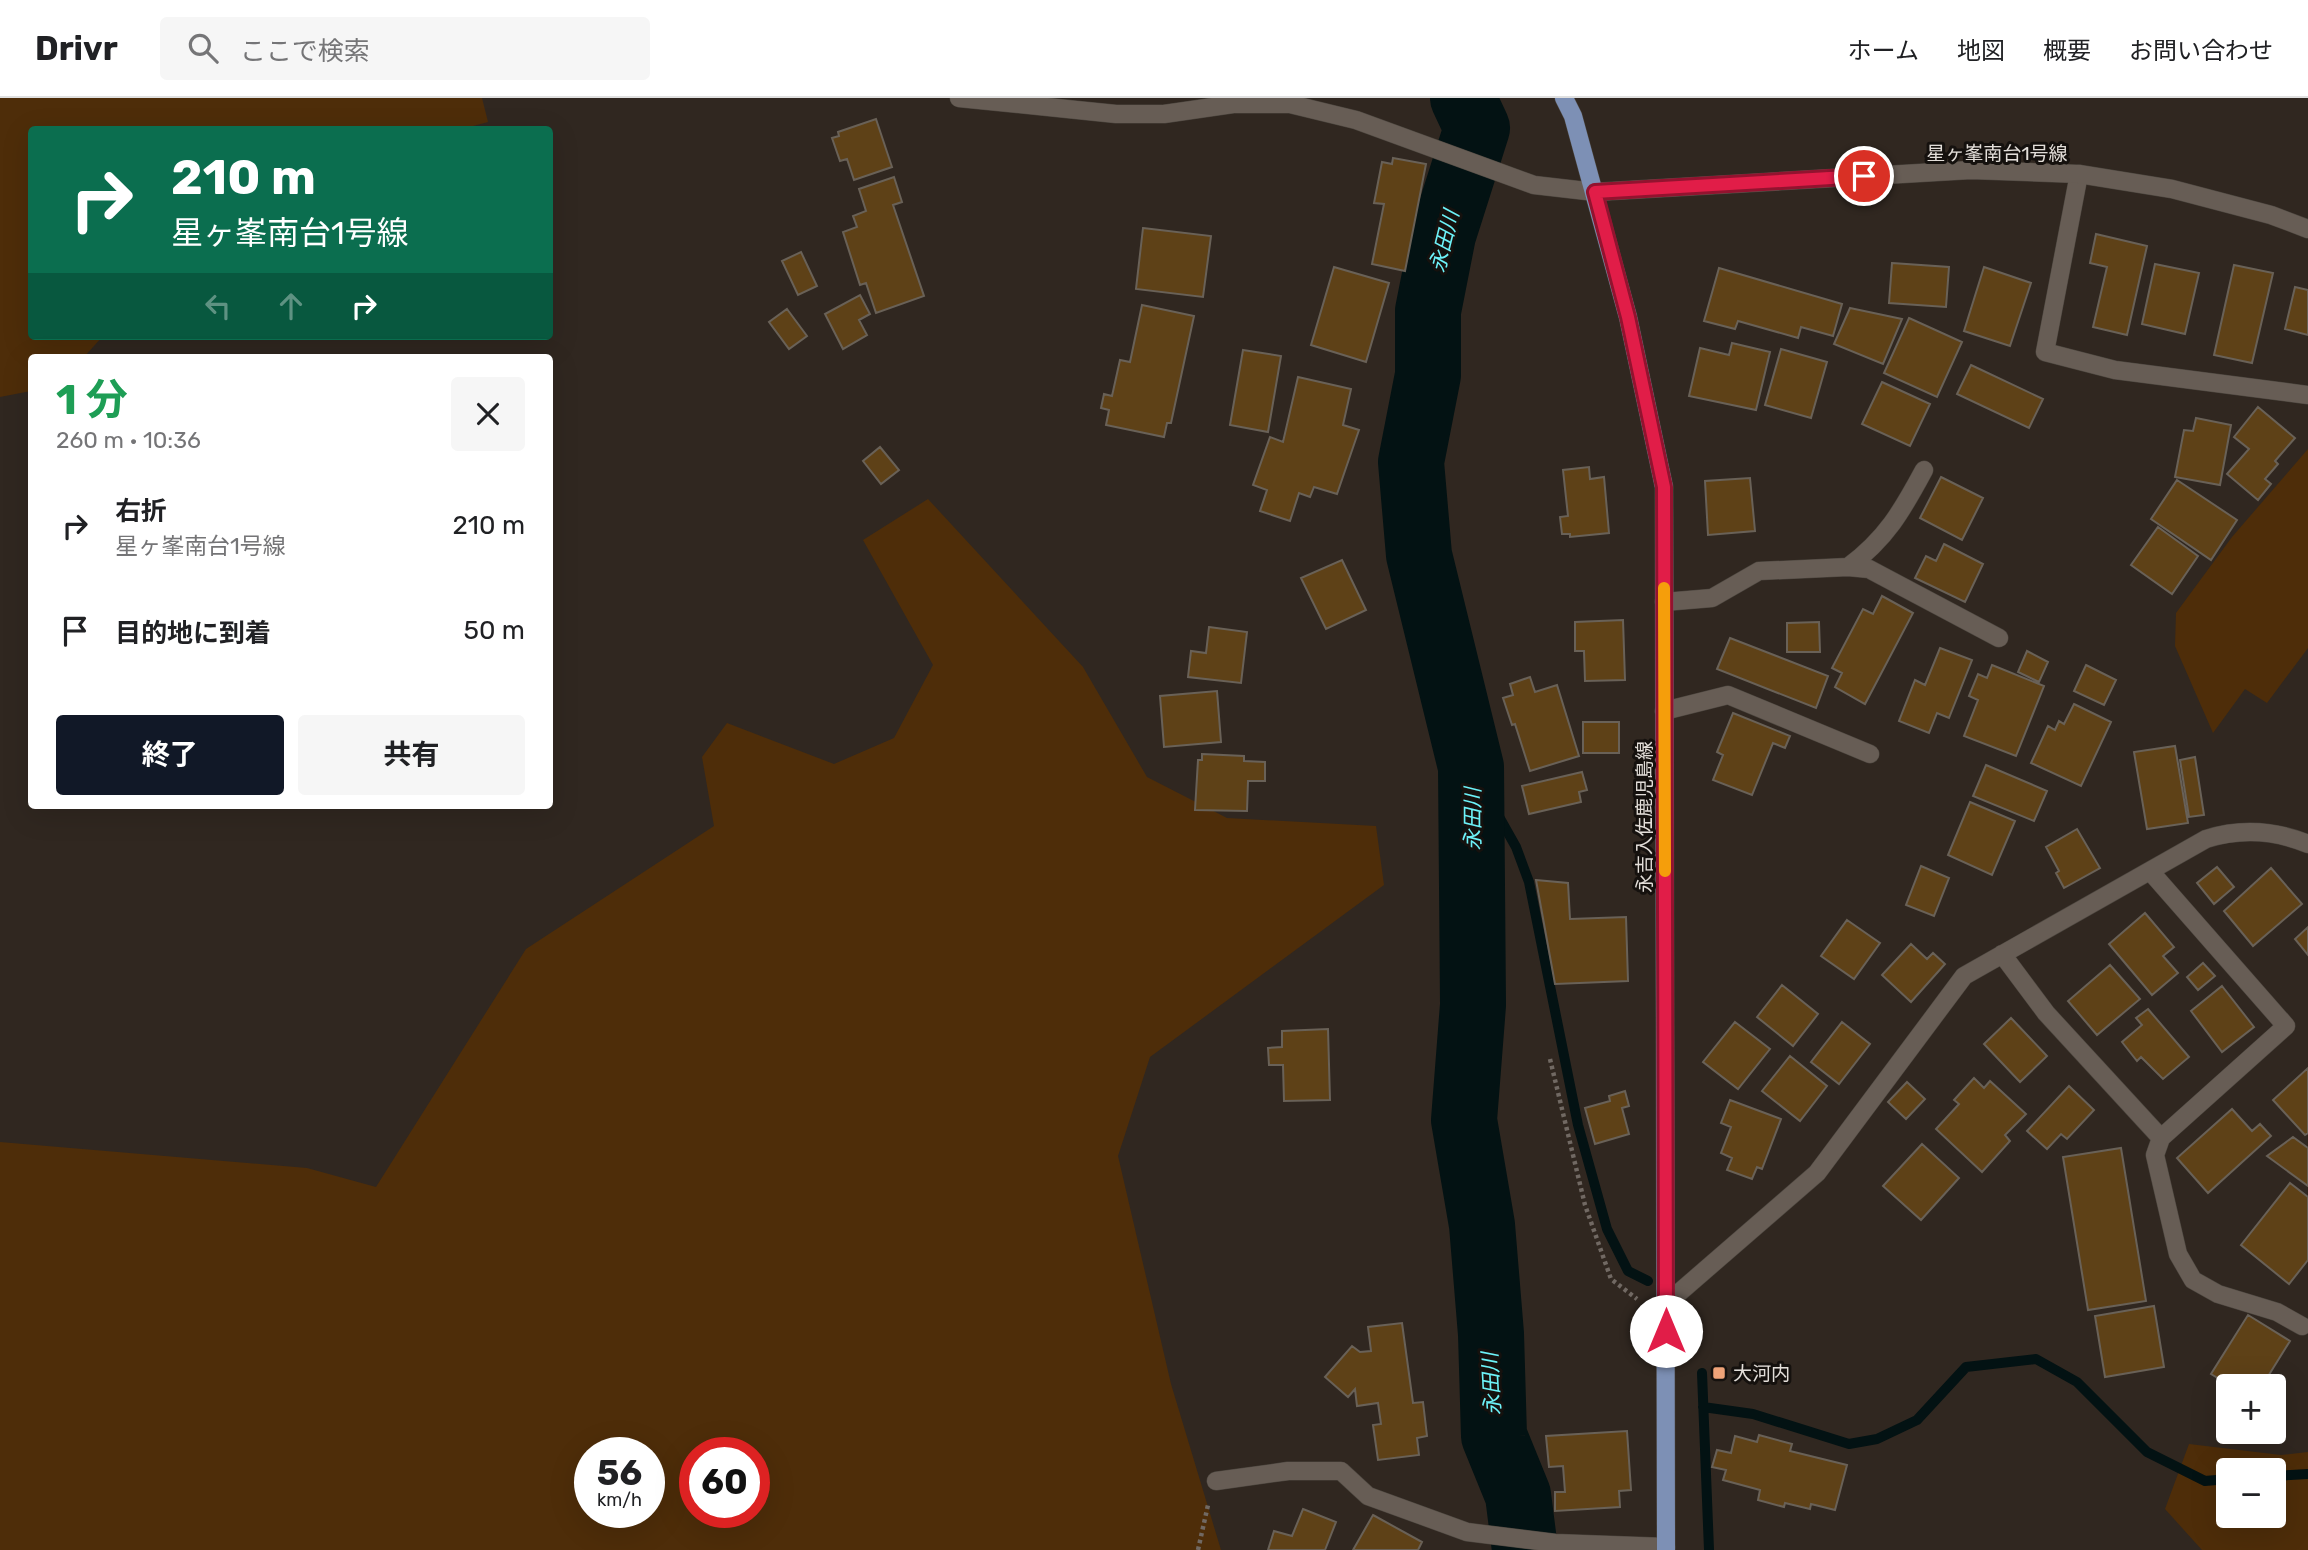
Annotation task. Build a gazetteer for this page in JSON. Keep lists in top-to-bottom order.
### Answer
{
  "streets": {
    "main road": ["永吉入佐鹿児島線"],
    "street": ["星ヶ峯南台1号線"]
  },
  "crossings": [
    ["星ヶ峯南台1号線", "永吉入佐鹿児島線"]
  ],
  "water": ["永田川"],
  "places": {
    "transit": ["大河内"]
  },
  "page": {
    "header": "Drivr",
    "search": "ここで検索",
    "nav": [
      "ホーム",
      "地図",
      "概要",
      "お問い合わせ"
    ],
    "turn": ["210 m", "星ヶ峯南台1号線"],
    "heading": ["1 分", "260 m · 10:36"],
    "list": [
      {
        "name": "右折",
        "note": "星ヶ峯南台1号線",
        "value": "210 m"
      },
      {
        "name": "目的地に到着",
        "value": "50 m"
      }
    ],
    "buttons": ["終了", "共有"],
    "map_buttons": ["+", "−"],
    "speed": "56 km/h",
    "limit": "60"
  }
}
